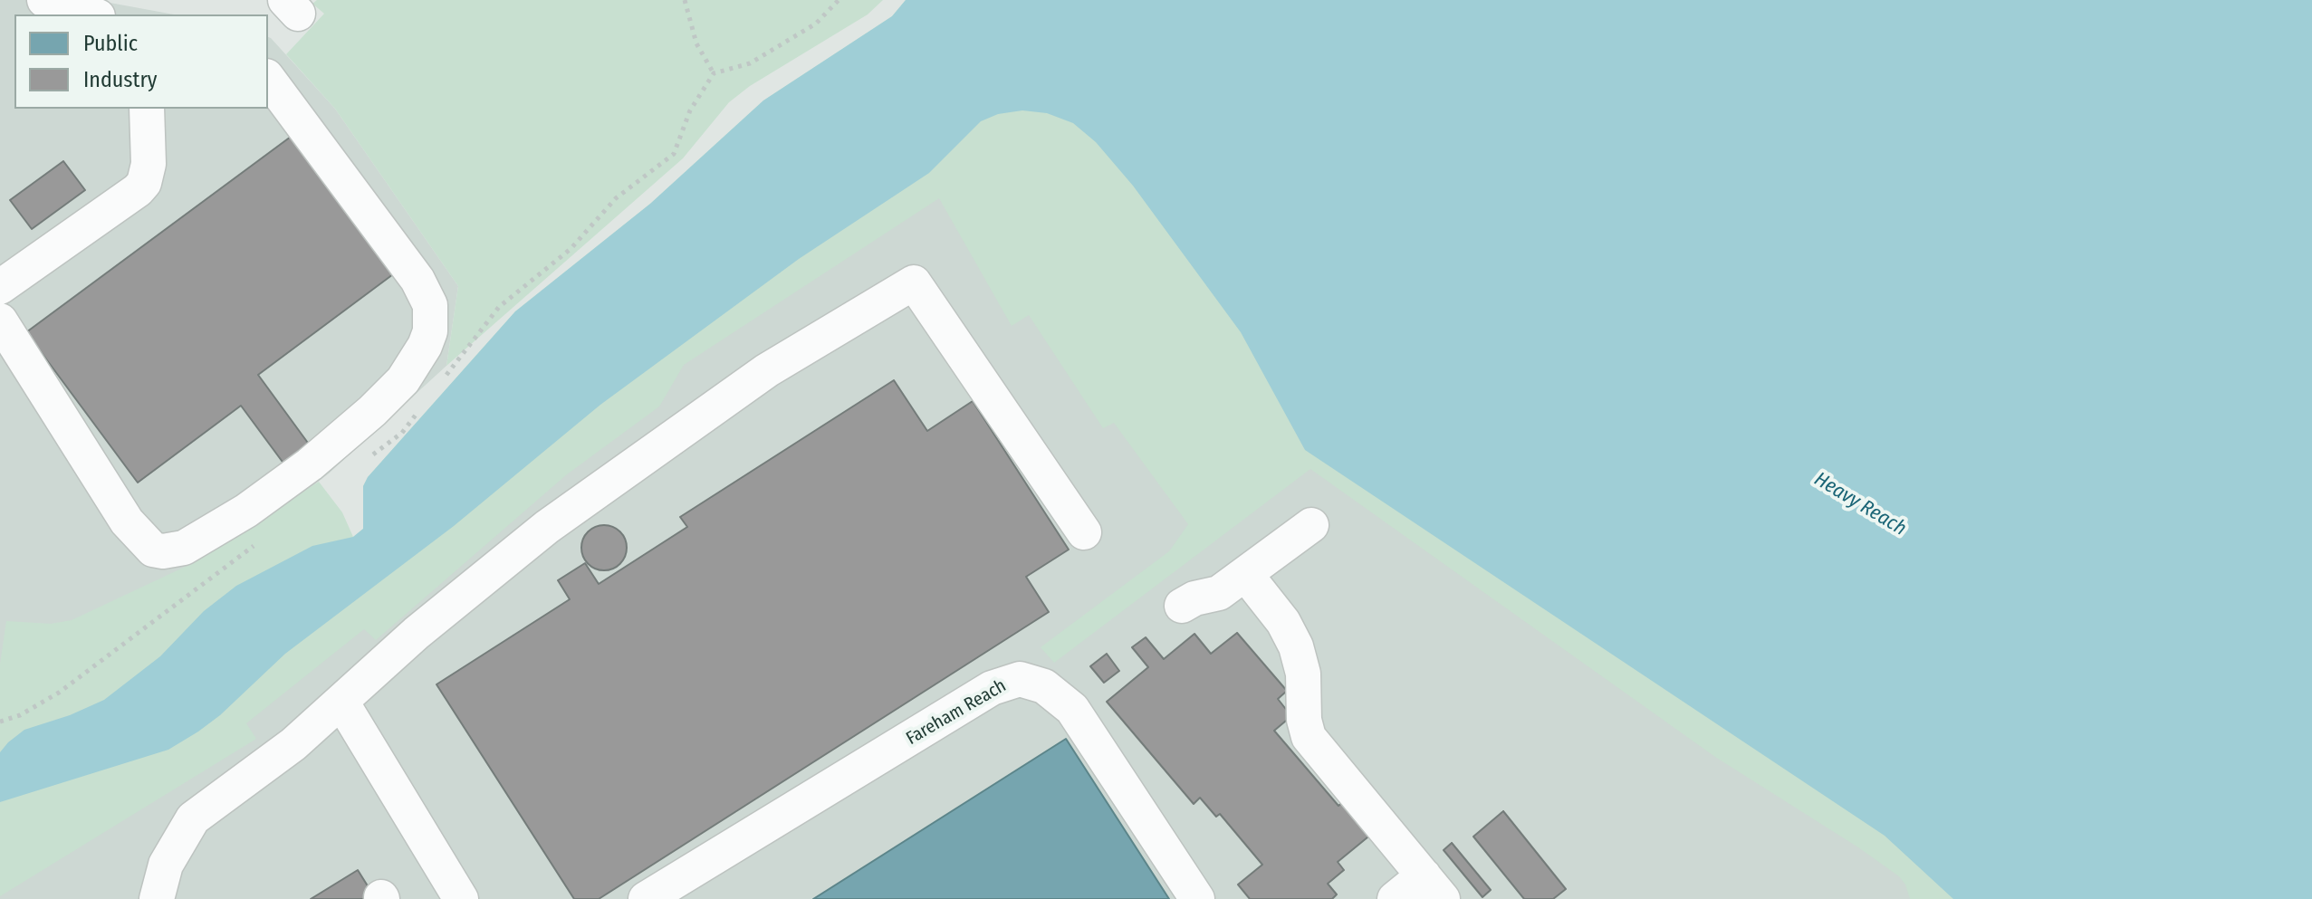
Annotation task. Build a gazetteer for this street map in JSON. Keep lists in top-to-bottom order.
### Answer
{
  "streets": {
    "lane": ["Fareham Reach"]
  },
  "water": ["Heavy Reach"],
  "legend": ["Public", "Industry"]
}
